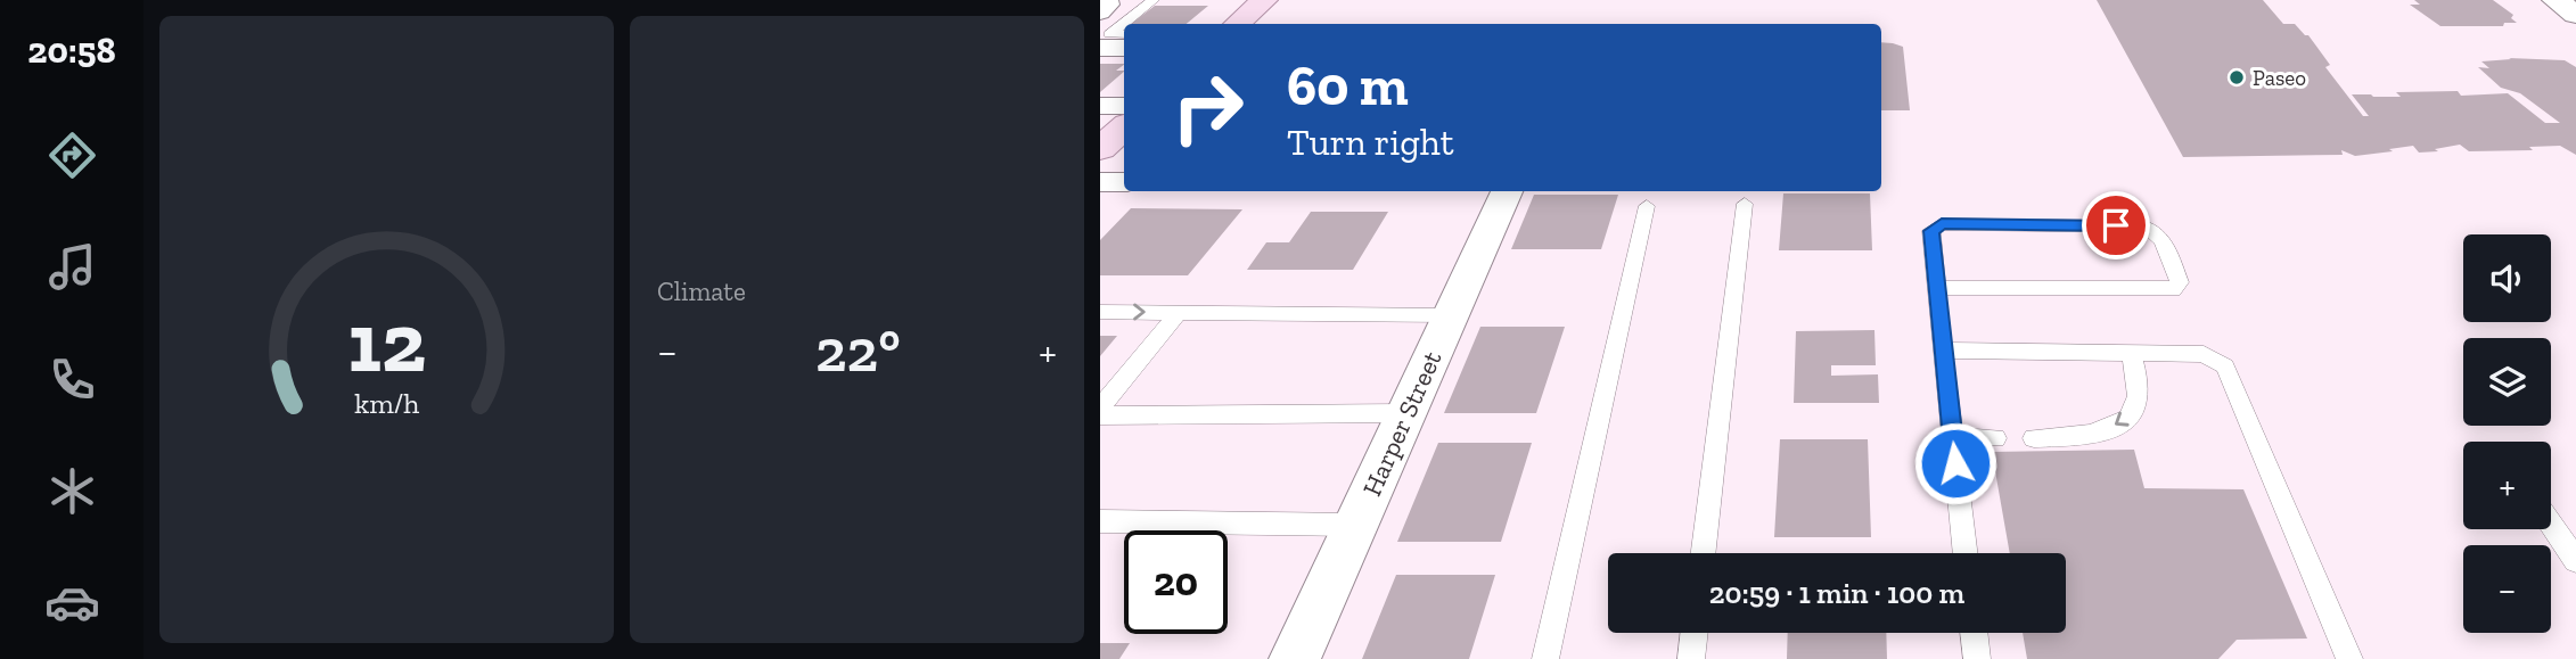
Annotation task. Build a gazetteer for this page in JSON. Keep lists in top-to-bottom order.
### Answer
{
  "streets": {
    "street": ["Harper Street"]
  },
  "places": ["Paseo"],
  "page": {
    "tabs": "20:58",
    "tile": "Climate",
    "turn": ["60 m", "Turn right"],
    "map_buttons": ["+", "−"],
    "heat": ["−", "22°", "+"],
    "limit": "20",
    "trip": "20:59 · 1 min · 100 m",
    "gauge": ["12", "km/h"]
  }
}
